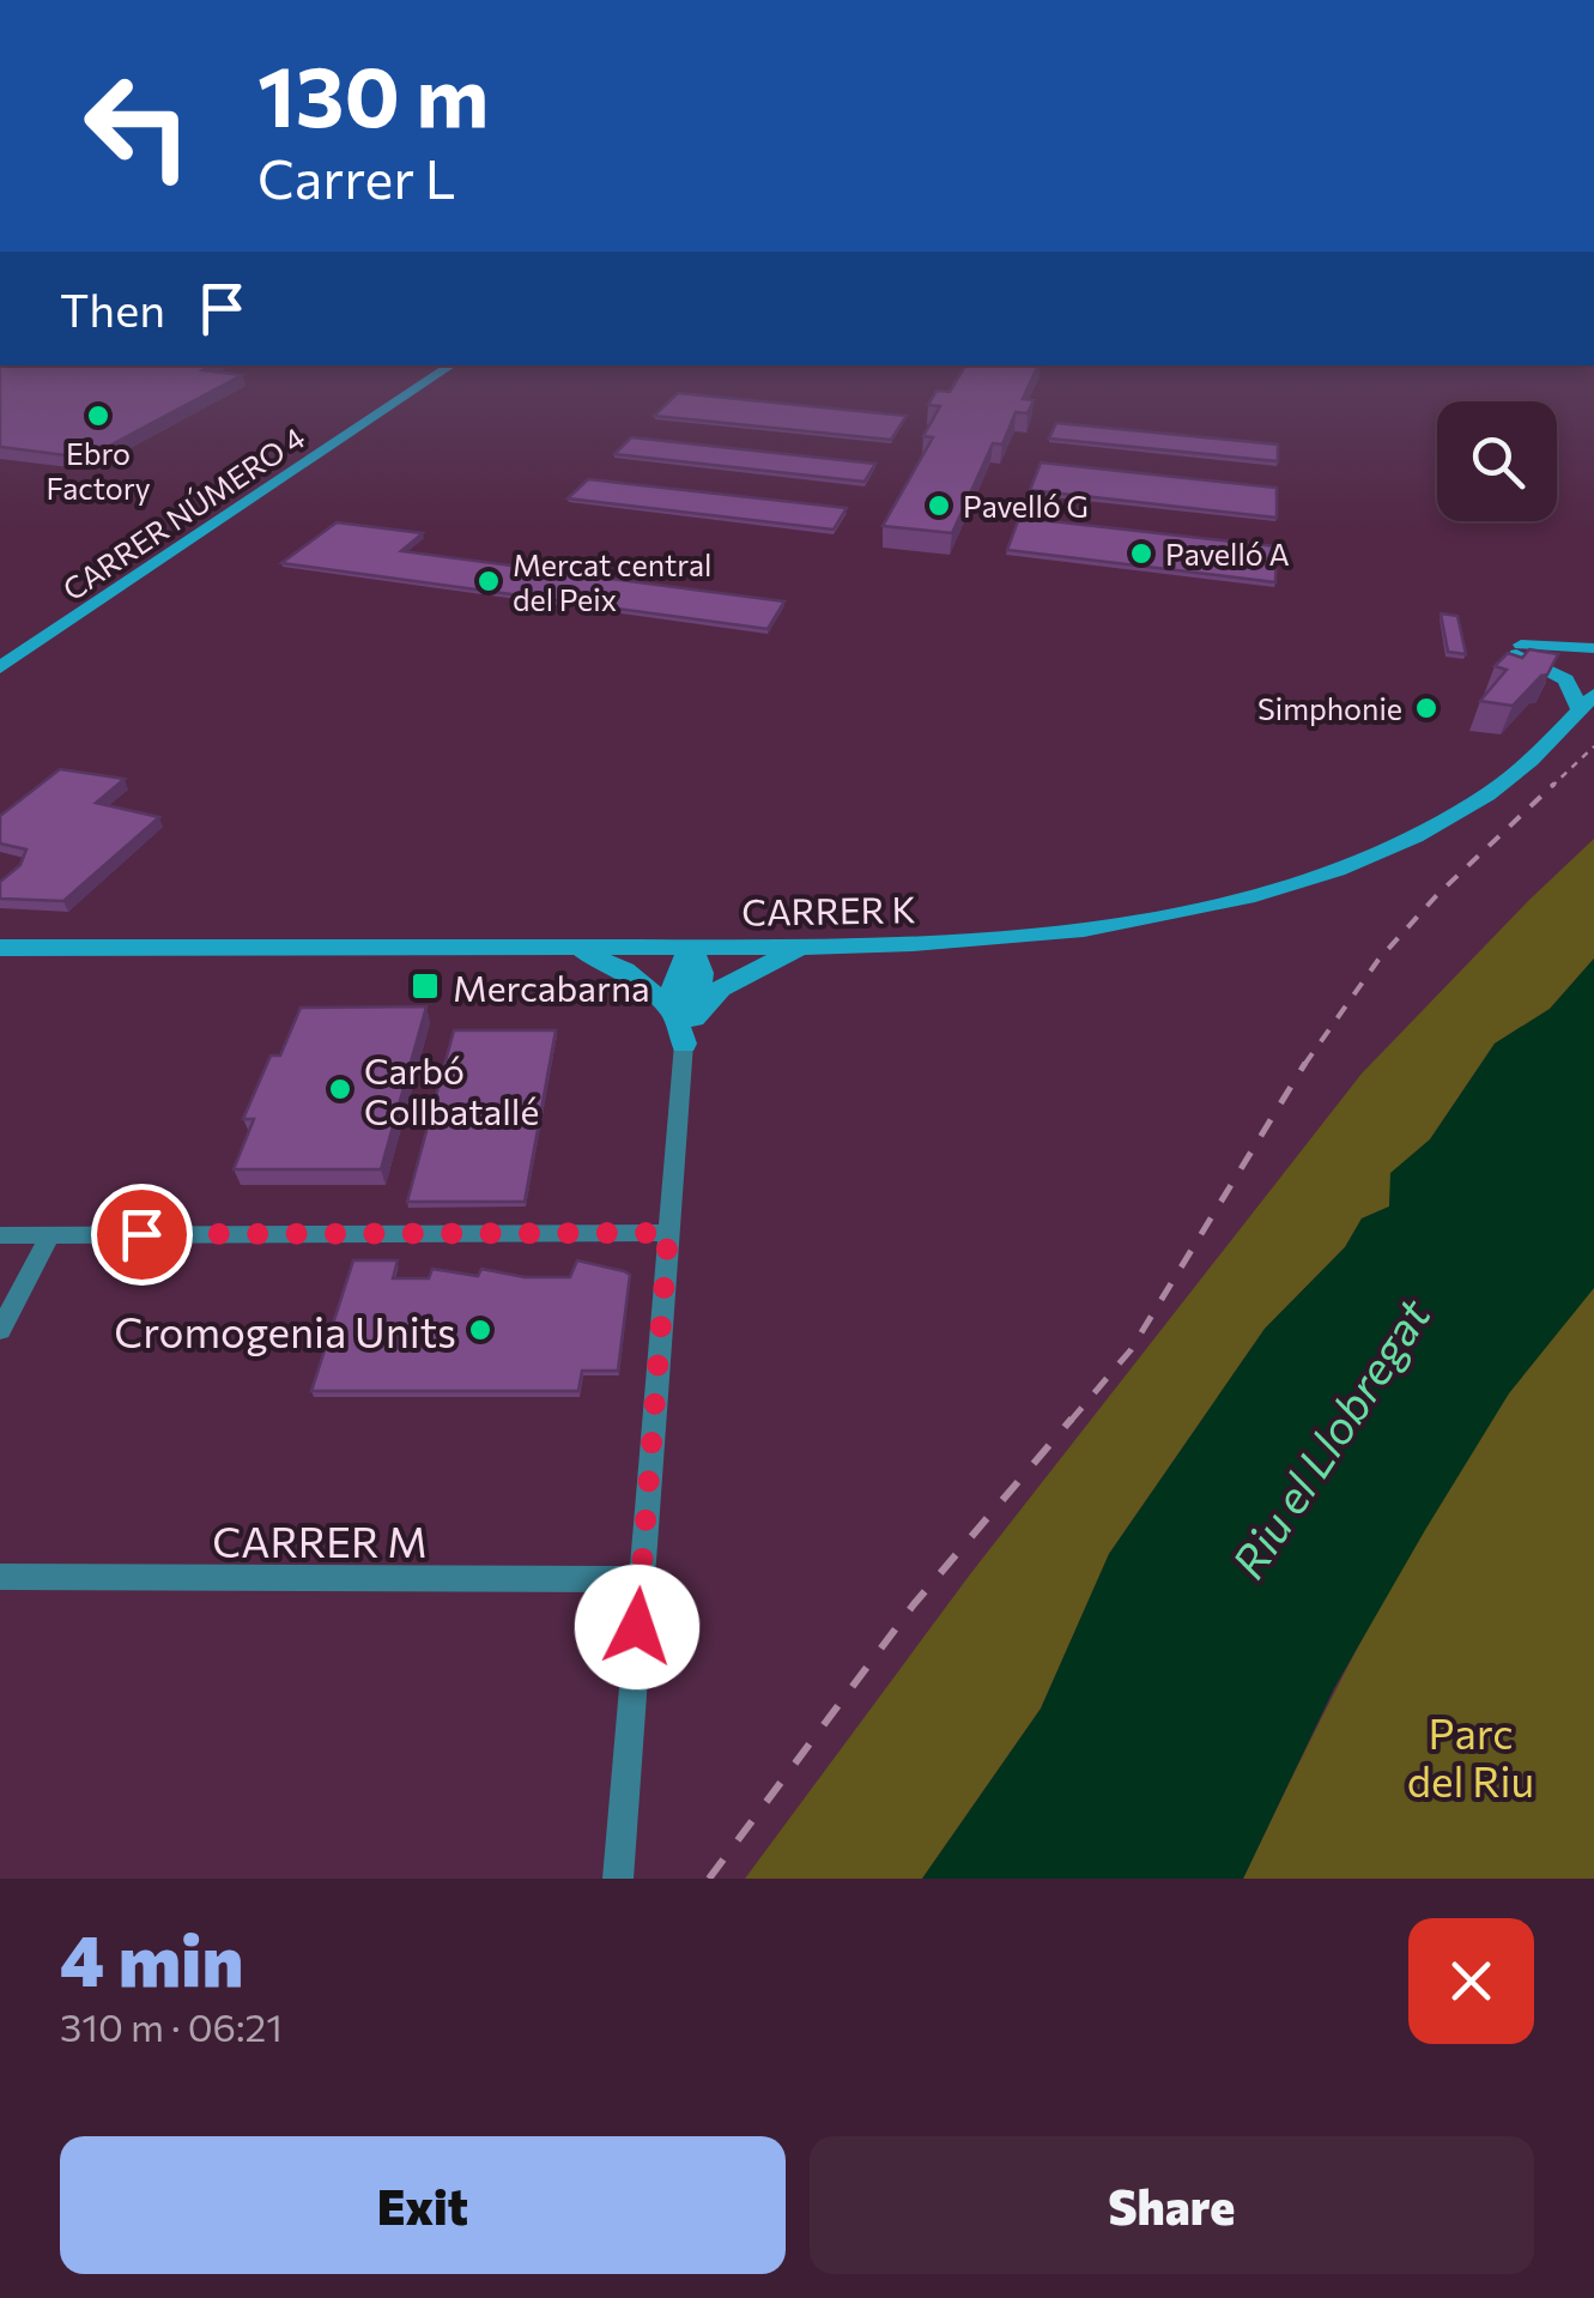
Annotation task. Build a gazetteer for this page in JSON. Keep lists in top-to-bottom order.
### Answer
{
  "streets": {
    "main road": ["CARRER NÚMERO 4", "CARRER K"],
    "street": ["CARRER M"]
  },
  "water": ["Riu el Llobregat"],
  "parks": ["Parc del Riu"],
  "places": {
    "other": [
      "Ebro Factory",
      "Pavelló G",
      "Pavelló A",
      "Mercat central del Peix",
      "Simphonie",
      "Carbó Collbatallé",
      "Cromogenia Units"
    ],
    "transit": ["Mercabarna"]
  },
  "page": {
    "turn": ["130 m", "Carrer L"],
    "then": "Then",
    "heading": ["4 min", "310 m · 06:21"],
    "buttons": ["Exit", "Share"]
  }
}
